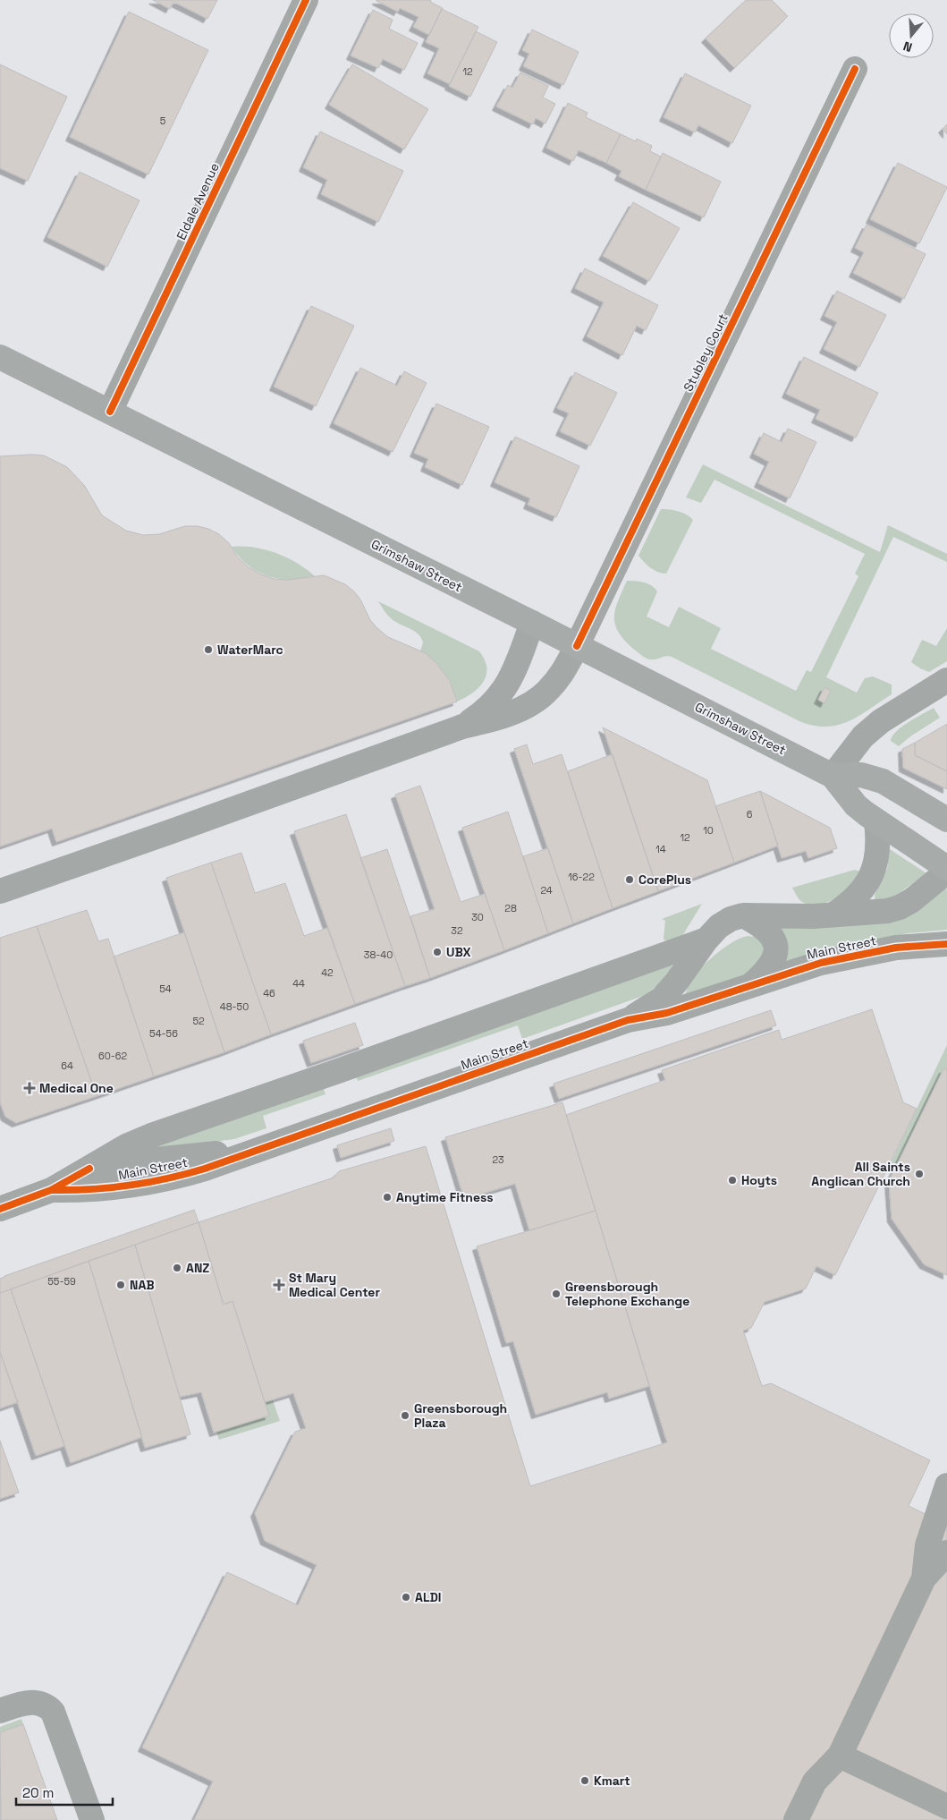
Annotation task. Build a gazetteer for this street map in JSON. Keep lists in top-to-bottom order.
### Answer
{
  "streets": {
    "main road": ["Grimshaw Street"],
    "street": ["Eldale Avenue", "Stubley Court", "Main Street"]
  },
  "crossings": [
    ["Eldale Avenue", "Grimshaw Street"],
    ["Stubley Court", "Grimshaw Street"]
  ],
  "places": {
    "other": [
      "WaterMarc",
      "CorePlus",
      "UBX",
      "All Saints Anglican Church",
      "Hoyts",
      "Anytime Fitness",
      "ANZ",
      "NAB",
      "Greensborough Telephone Exchange",
      "Greensborough Plaza",
      "ALDI",
      "Kmart"
    ],
    "health": ["Medical One", "St Mary Medical Center"]
  },
  "house_numbers": [
    "12",
    "5",
    "6",
    "10",
    "12",
    "14",
    "16-22",
    "24",
    "28",
    "30",
    "32",
    "38-40",
    "42",
    "44",
    "54",
    "46",
    "48-50",
    "52",
    "54-56",
    "60-62",
    "64",
    "23",
    "55-59"
  ],
  "scale_bar": "20 m",
  "north": "bottom"
}
